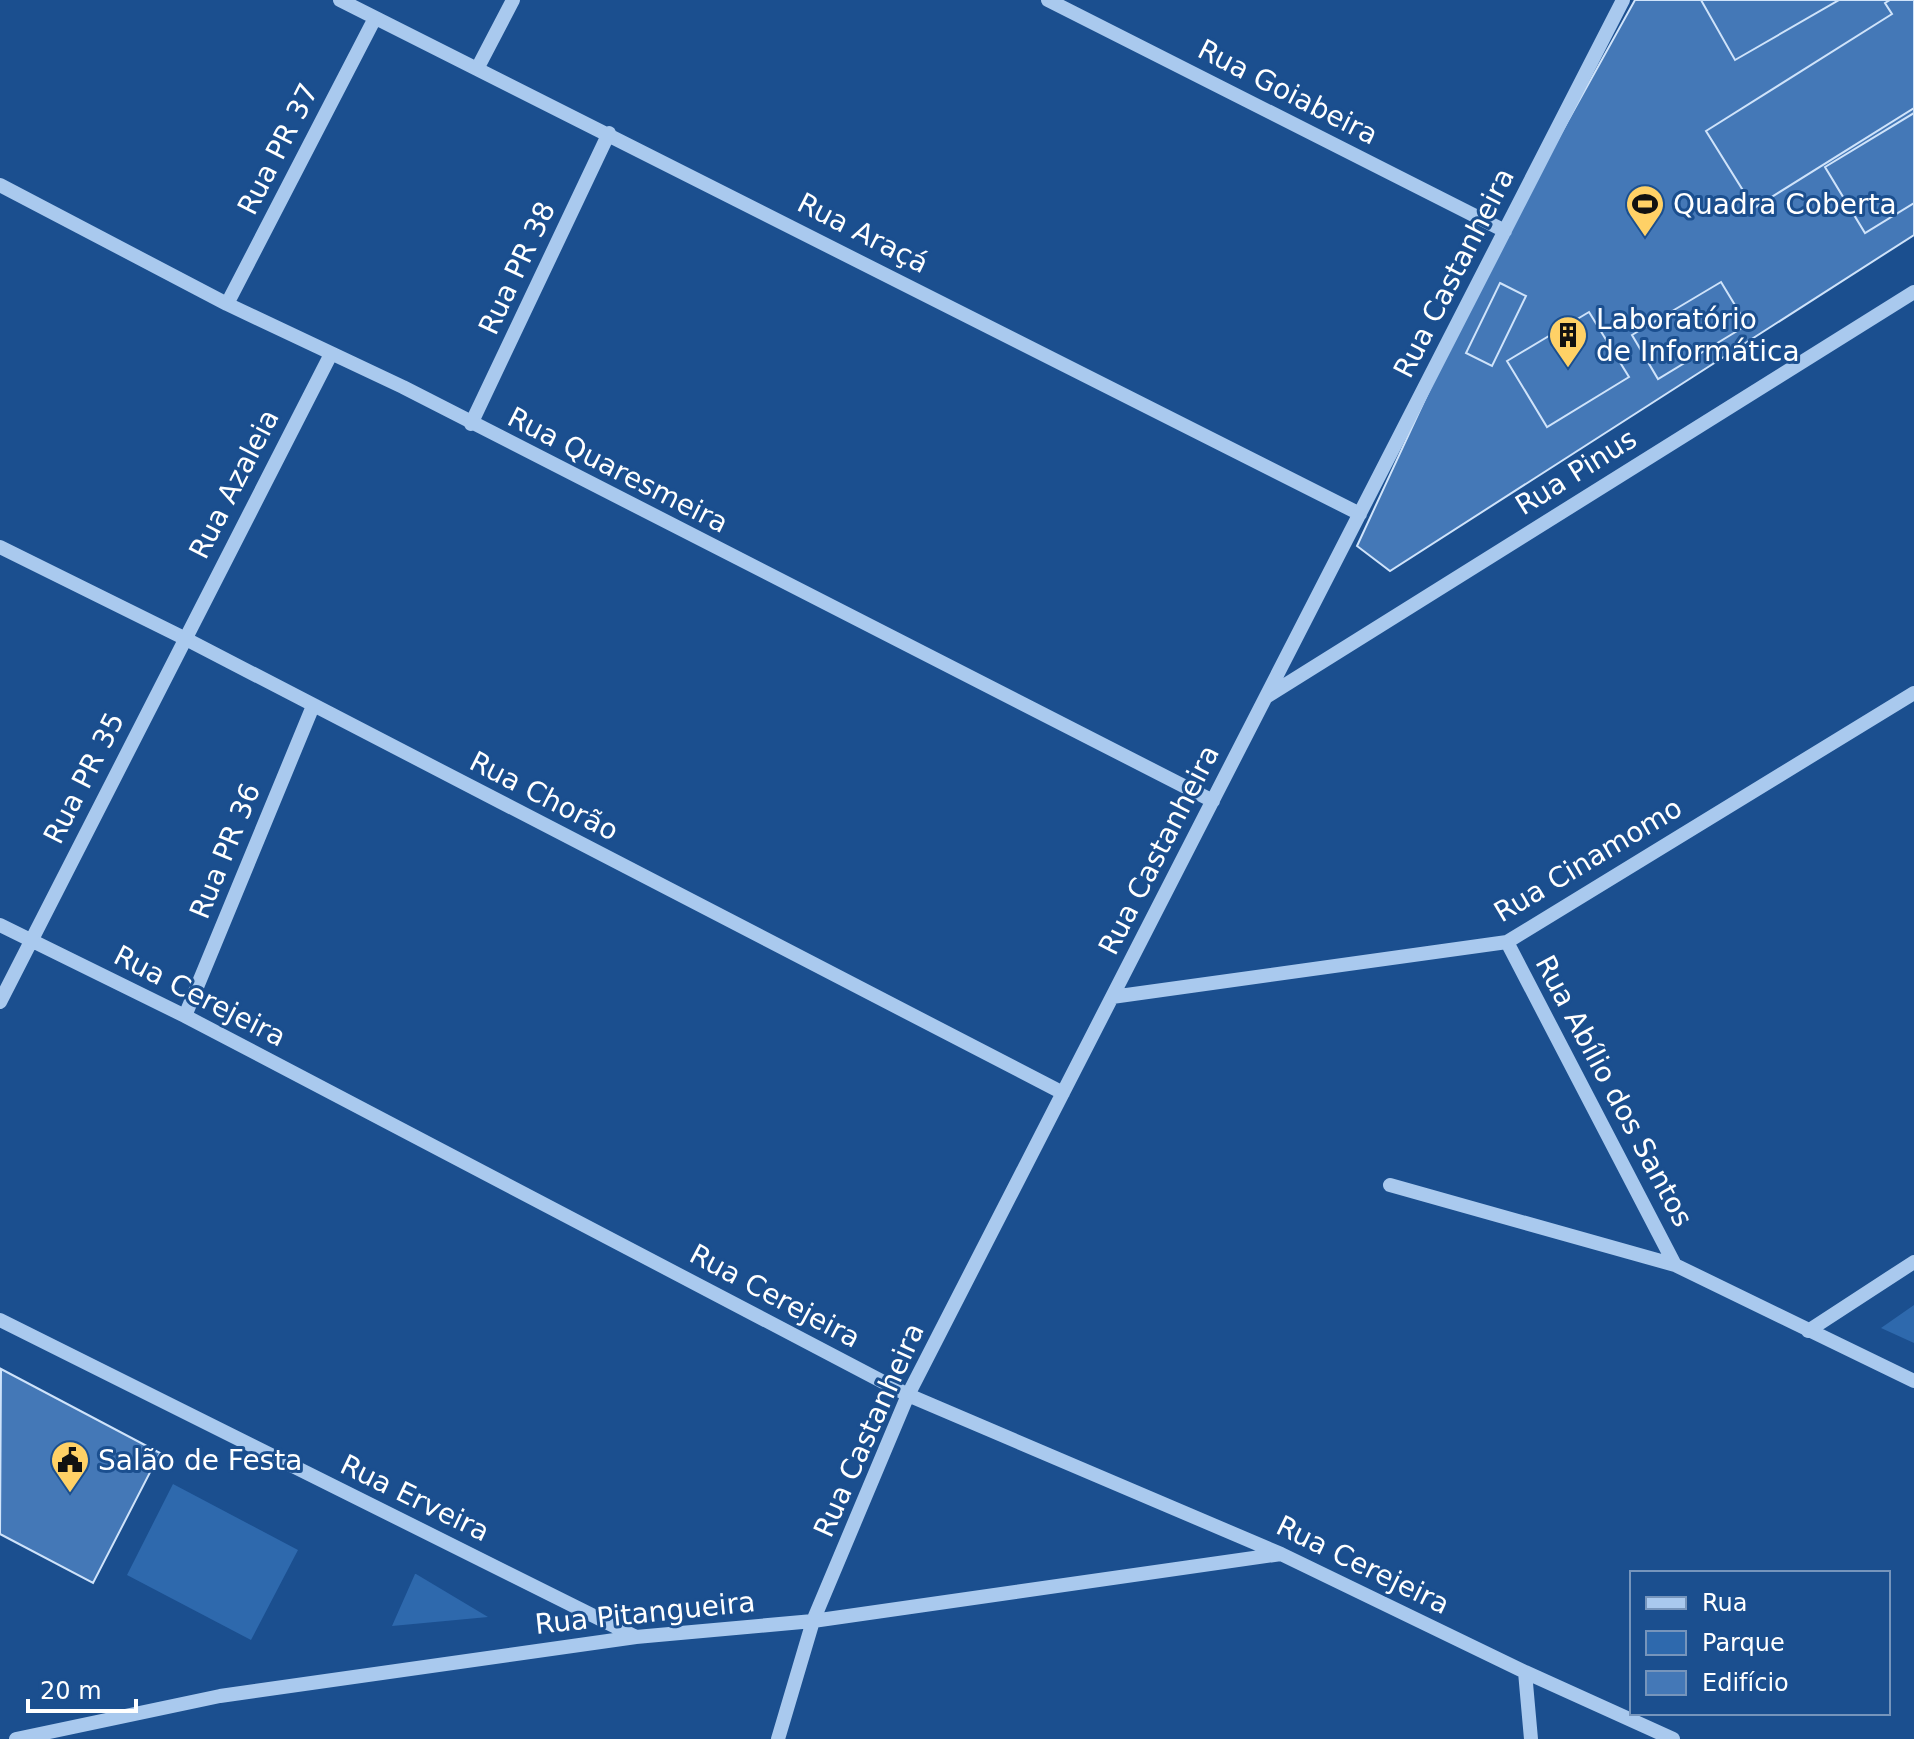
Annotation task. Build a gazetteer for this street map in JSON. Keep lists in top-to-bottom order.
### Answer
{
  "streets": {
    "street": [
      "Rua Goiabeira",
      "Rua PR 37",
      "Rua Araçá",
      "Rua PR 38",
      "Rua Castanheira",
      "Rua Quaresmeira",
      "Rua Pinus",
      "Rua Azaleia",
      "Rua PR 35",
      "Rua Chorão",
      "Rua PR 36",
      "Rua Cinamomo",
      "Rua Cerejeira",
      "Rua Abílio dos Santos",
      "Rua Erveira",
      "Rua Pitangueira"
    ]
  },
  "crossings": [
    ["Rua Goiabeira", "Rua Castanheira"],
    ["Rua PR 37", "Rua Araçá"],
    ["Rua PR 37", "Rua Quaresmeira"],
    ["Rua Araçá", "Rua PR 38"],
    ["Rua Araçá", "Rua Castanheira"],
    ["Rua PR 38", "Rua Quaresmeira"],
    ["Rua Castanheira", "Rua Quaresmeira"],
    ["Rua Castanheira", "Rua Pinus"],
    ["Rua Castanheira", "Rua Chorão"],
    ["Rua Castanheira", "Rua Cinamomo"],
    ["Rua Castanheira", "Rua Cerejeira"],
    ["Rua Castanheira", "Rua Pitangueira"],
    ["Rua Quaresmeira", "Rua Azaleia"],
    ["Rua Azaleia", "Rua PR 35"],
    ["Rua Azaleia", "Rua Chorão"],
    ["Rua PR 35", "Rua Chorão"],
    ["Rua PR 35", "Rua Cerejeira"],
    ["Rua Chorão", "Rua PR 36"],
    ["Rua PR 36", "Rua Cerejeira"],
    ["Rua Cinamomo", "Rua Abílio dos Santos"],
    ["Rua Cerejeira", "Rua Pitangueira"],
    ["Rua Erveira", "Rua Pitangueira"]
  ],
  "places": {
    "sports": ["Quadra Coberta"],
    "building": ["Laboratório de Informática"],
    "public building": ["Salão de Festa"]
  },
  "legend": ["Rua", "Parque", "Edifício"],
  "scale_bar": "20 m"
}
